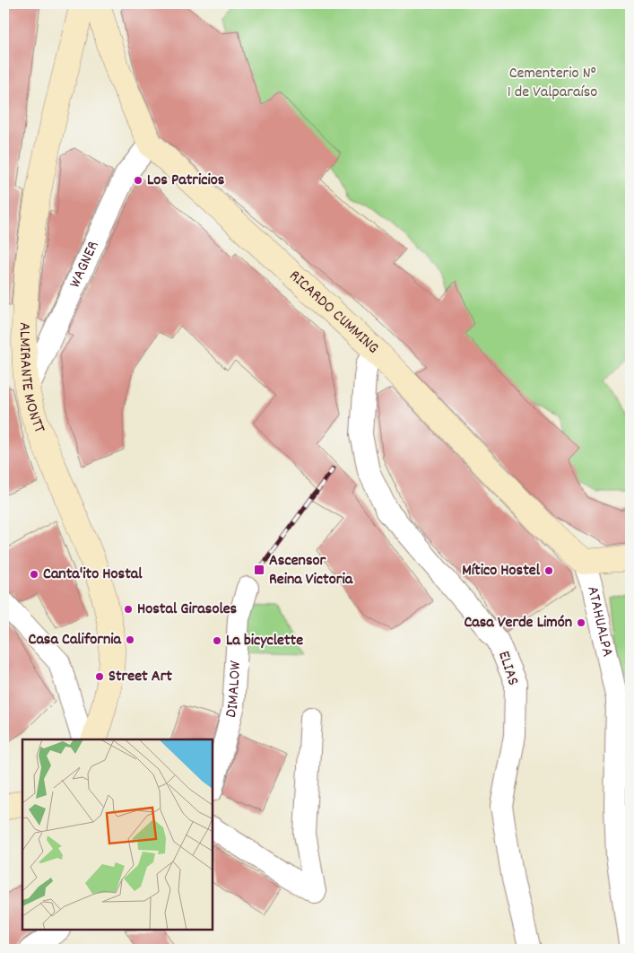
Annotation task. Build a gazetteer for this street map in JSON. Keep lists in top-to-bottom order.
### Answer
{
  "streets": {
    "street": [
      "WAGNER",
      "RICARDO CUMMING",
      "ALMIRANTE MONTT",
      "ATAHUALPA",
      "ELIAS",
      "DIMALOW"
    ]
  },
  "crossings": [
    ["WAGNER", "RICARDO CUMMING"],
    ["WAGNER", "ALMIRANTE MONTT"],
    ["RICARDO CUMMING", "ATAHUALPA"],
    ["RICARDO CUMMING", "ELIAS"]
  ],
  "parks": ["Cementerio N° 1 de Valparaíso"],
  "places": {
    "other": [
      "Los Patricios",
      "Mítico Hostel",
      "Canta'ito Hostal",
      "Hostal Girasoles",
      "Casa Verde Limón",
      "Casa California",
      "La bicyclette",
      "Street Art"
    ],
    "transit": ["Ascensor Reina Victoria"]
  }
}
